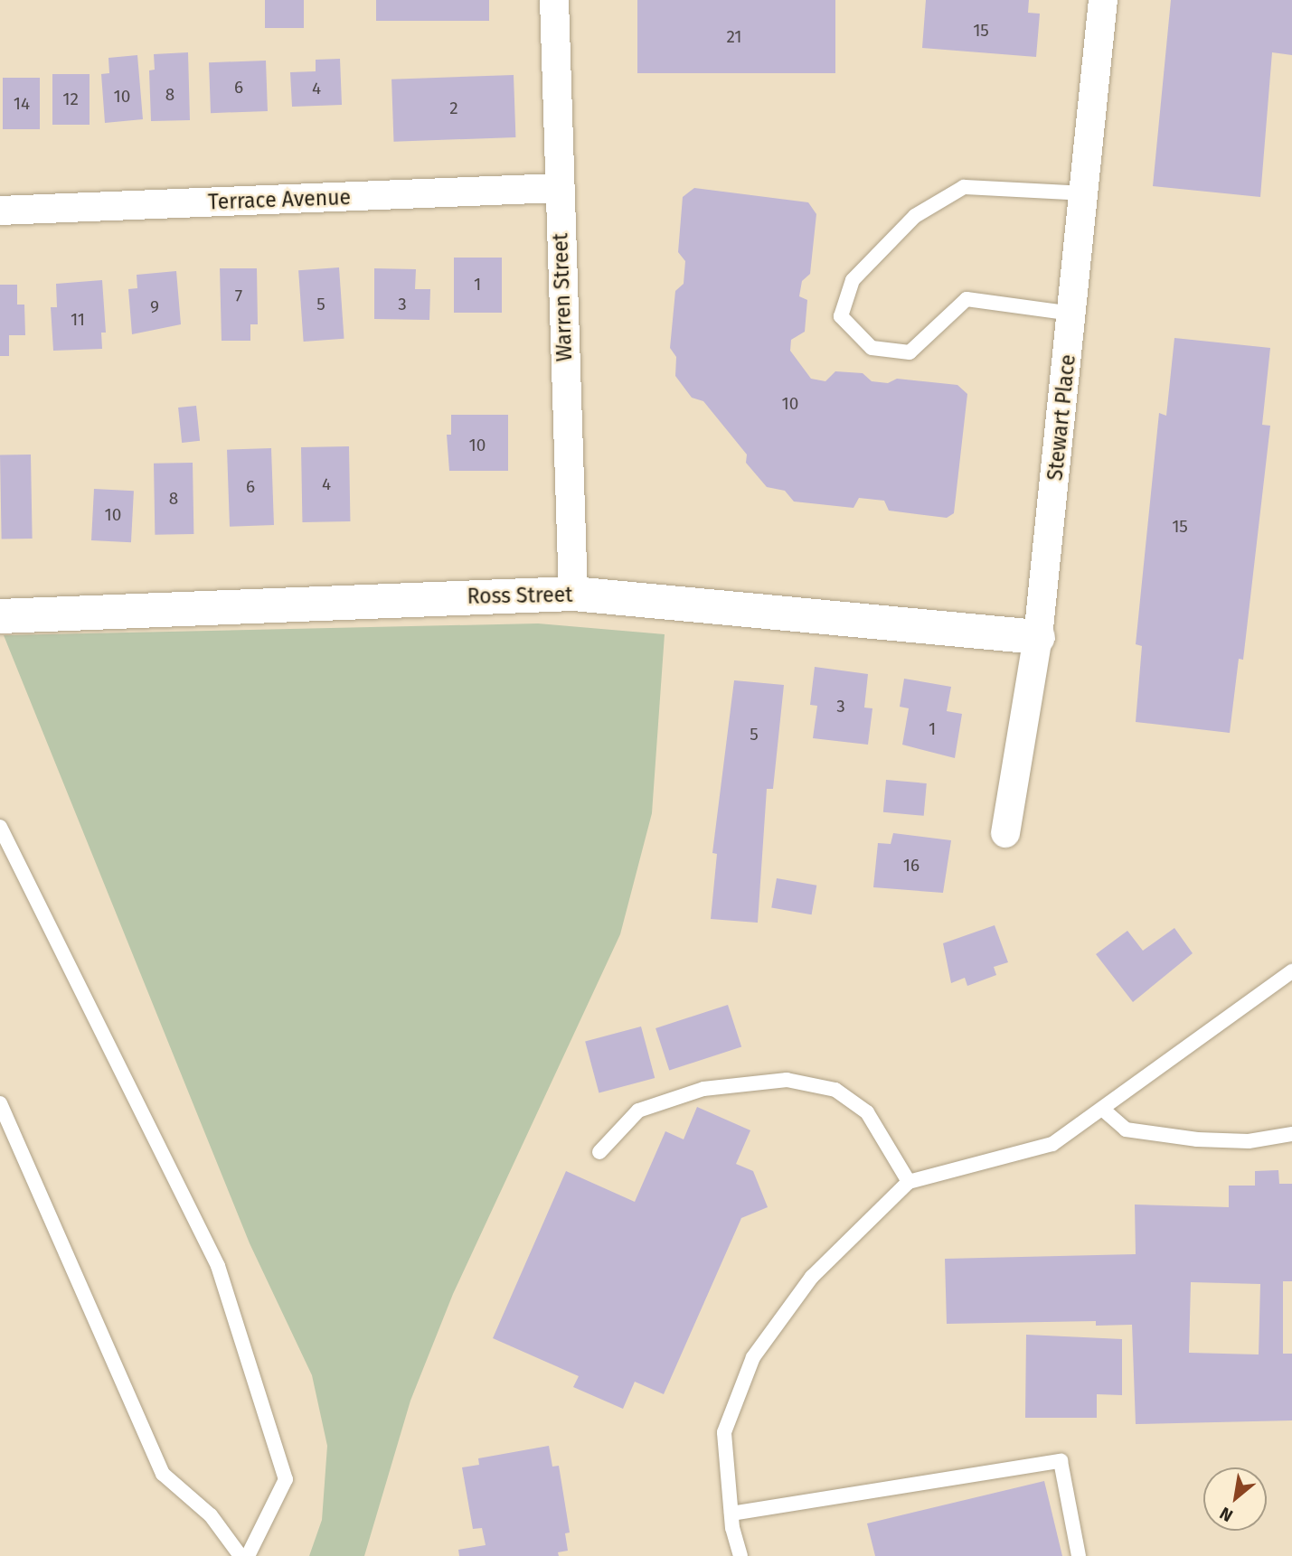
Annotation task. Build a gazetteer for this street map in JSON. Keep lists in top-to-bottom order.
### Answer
{
  "streets": {
    "street": [
      "Terrace Avenue",
      "Warren Street",
      "Stewart Place",
      "Ross Street"
    ]
  },
  "crossings": [
    ["Terrace Avenue", "Warren Street"],
    ["Warren Street", "Ross Street"],
    ["Stewart Place", "Ross Street"]
  ],
  "house_numbers": [
    "15",
    "21",
    "6",
    "4",
    "8",
    "10",
    "12",
    "14",
    "2",
    "1",
    "7",
    "5",
    "3",
    "9",
    "11",
    "10",
    "10",
    "4",
    "6",
    "8",
    "10",
    "15",
    "3",
    "1",
    "5",
    "16"
  ],
  "north": "bottom left"
}
